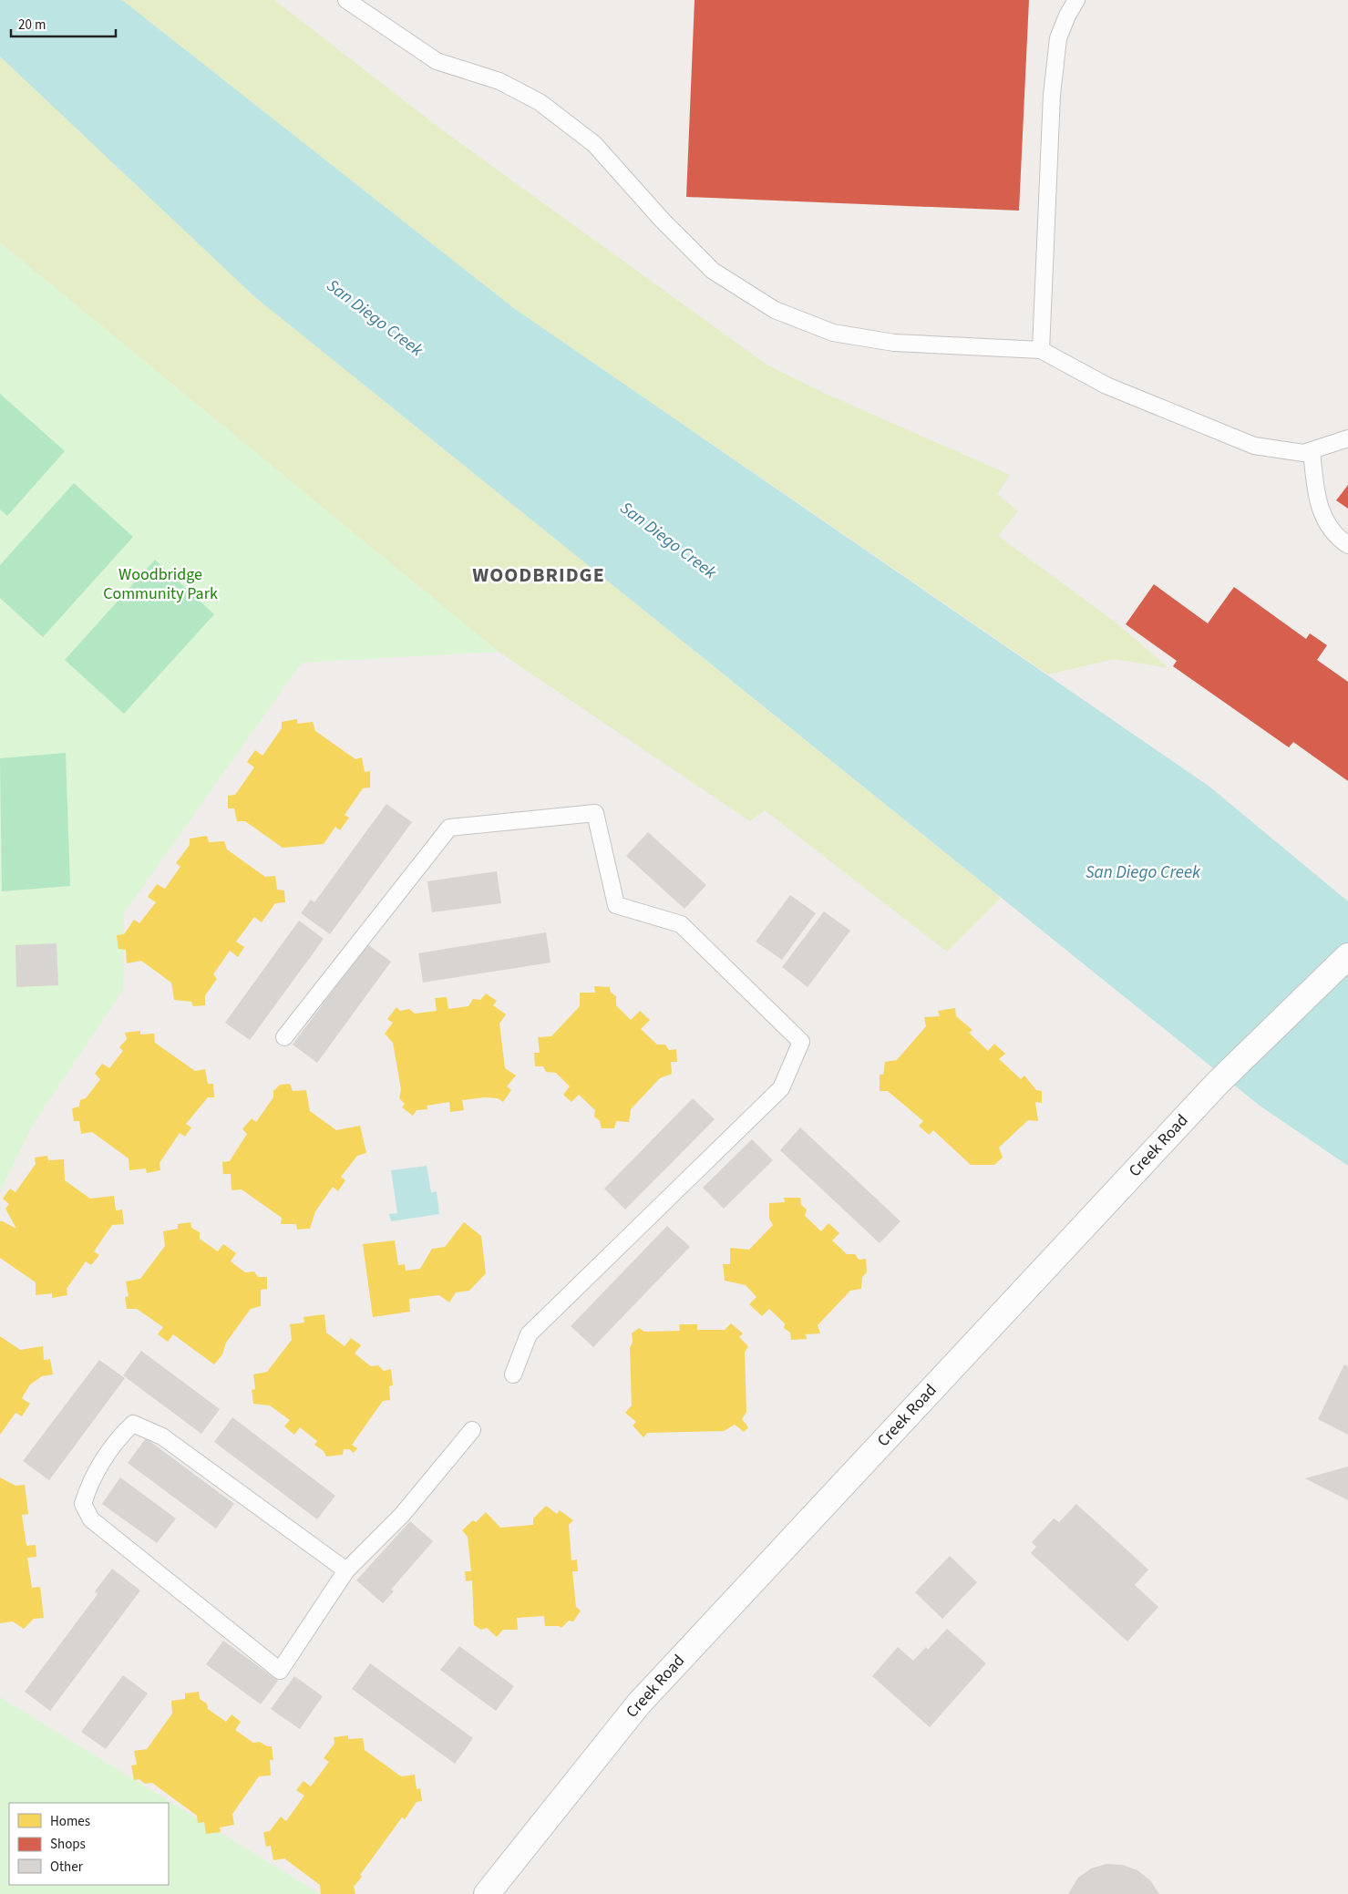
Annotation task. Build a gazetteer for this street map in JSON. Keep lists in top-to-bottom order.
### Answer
{
  "streets": {
    "street": ["Creek Road"]
  },
  "districts": ["WOODBRIDGE"],
  "water": ["San Diego Creek"],
  "parks": ["Woodbridge Community Park"],
  "legend": ["Homes", "Shops", "Other"],
  "scale_bar": "20 m"
}
